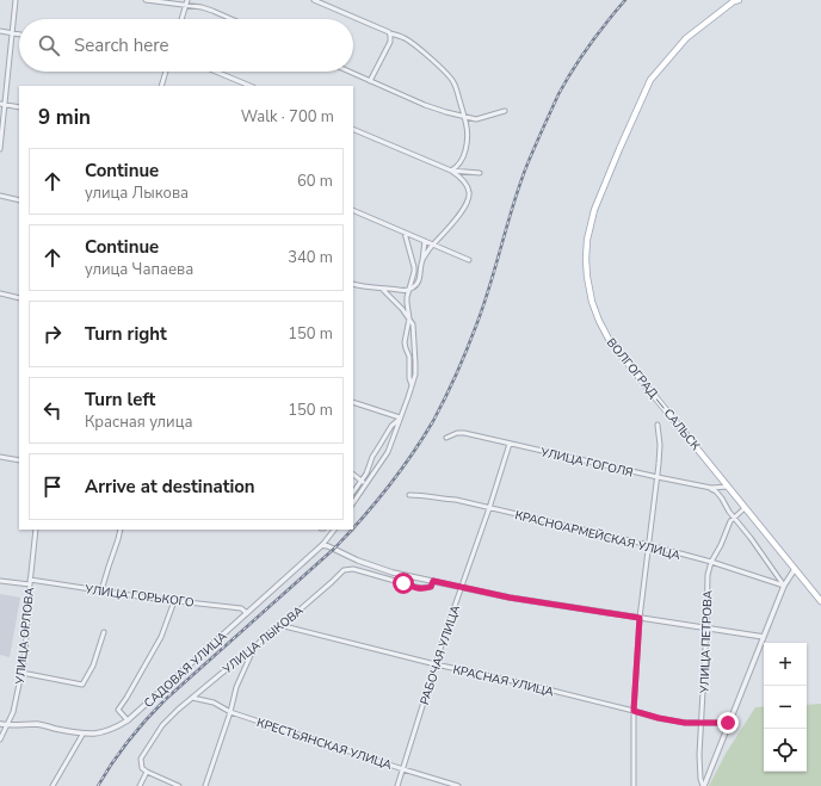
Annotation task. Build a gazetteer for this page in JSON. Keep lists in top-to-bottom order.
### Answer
{
  "streets": {
    "main road": ["ВОЛГОГРАД — САЛЬСК"],
    "street": [
      "УЛИЦА ГОГОЛЯ",
      "КРАСНОАРМЕЙСКАЯ УЛИЦА",
      "УЛИЦА ГОРЬКОГО",
      "УЛИЦА ОРЛОВА",
      "УЛИЦА ЛЫКОВА",
      "УЛИЦА ПЕТРОВА",
      "РАБОЧАЯ УЛИЦА",
      "САДОВАЯ УЛИЦА",
      "КРАСНАЯ УЛИЦА",
      "КРЕСТЬЯНСКАЯ УЛИЦА"
    ]
  },
  "crossings": [
    ["ВОЛГОГРАД — САЛЬСК", "УЛИЦА ГОГОЛЯ"],
    ["ВОЛГОГРАД — САЛЬСК", "УЛИЦА ПЕТРОВА"],
    ["УЛИЦА ГОГОЛЯ", "РАБОЧАЯ УЛИЦА"],
    ["КРАСНОАРМЕЙСКАЯ УЛИЦА", "УЛИЦА ПЕТРОВА"],
    ["КРАСНОАРМЕЙСКАЯ УЛИЦА", "РАБОЧАЯ УЛИЦА"],
    ["УЛИЦА ГОРЬКОГО", "УЛИЦА ОРЛОВА"],
    ["УЛИЦА ГОРЬКОГО", "САДОВАЯ УЛИЦА"],
    ["УЛИЦА ОРЛОВА", "САДОВАЯ УЛИЦА"],
    ["УЛИЦА ЛЫКОВА", "КРАСНАЯ УЛИЦА"],
    ["УЛИЦА ЛЫКОВА", "КРЕСТЬЯНСКАЯ УЛИЦА"],
    ["УЛИЦА ПЕТРОВА", "КРАСНАЯ УЛИЦА"],
    ["РАБОЧАЯ УЛИЦА", "КРАСНАЯ УЛИЦА"],
    ["РАБОЧАЯ УЛИЦА", "КРЕСТЬЯНСКАЯ УЛИЦА"]
  ],
  "page": {
    "search": "Search here",
    "heading": ["9 min", "Walk · 700 m"],
    "list": [
      ["Continue", "улица Лыкова", "60 m"],
      ["Continue", "улица Чапаева", "340 m"],
      ["Turn right", "150 m"],
      ["Turn left", "Красная улица", "150 m"],
      "Arrive at destination"
    ],
    "map_buttons": ["+", "−"]
  }
}
